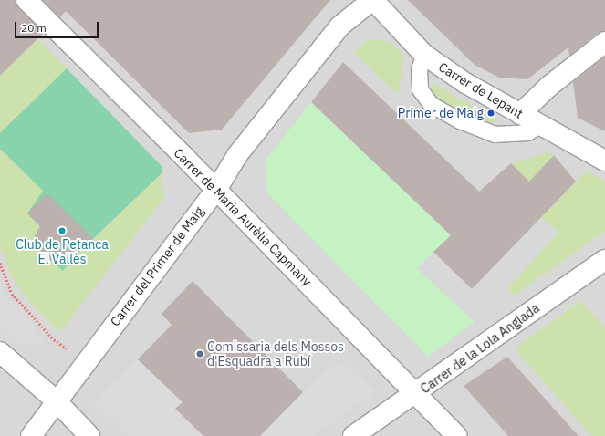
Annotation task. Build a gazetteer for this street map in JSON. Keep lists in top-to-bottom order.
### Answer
{
  "streets": {
    "street": [
      "Carrer de Lepant",
      "Carrer de Maria Aurèlia Capmany",
      "Carrer del Primer de Maig",
      "Carrer de la Lola Anglada"
    ]
  },
  "crossings": [
    ["Carrer de Lepant", "Carrer del Primer de Maig"],
    ["Carrer de Maria Aurèlia Capmany", "Carrer del Primer de Maig"],
    ["Carrer de Maria Aurèlia Capmany", "Carrer de la Lola Anglada"]
  ],
  "places": ["Primer de Maig", "Club de Petanca El Vallès", "Comissaria dels Mossos d'Esquadra a Rubí"],
  "scale_bar": "20 m"
}
